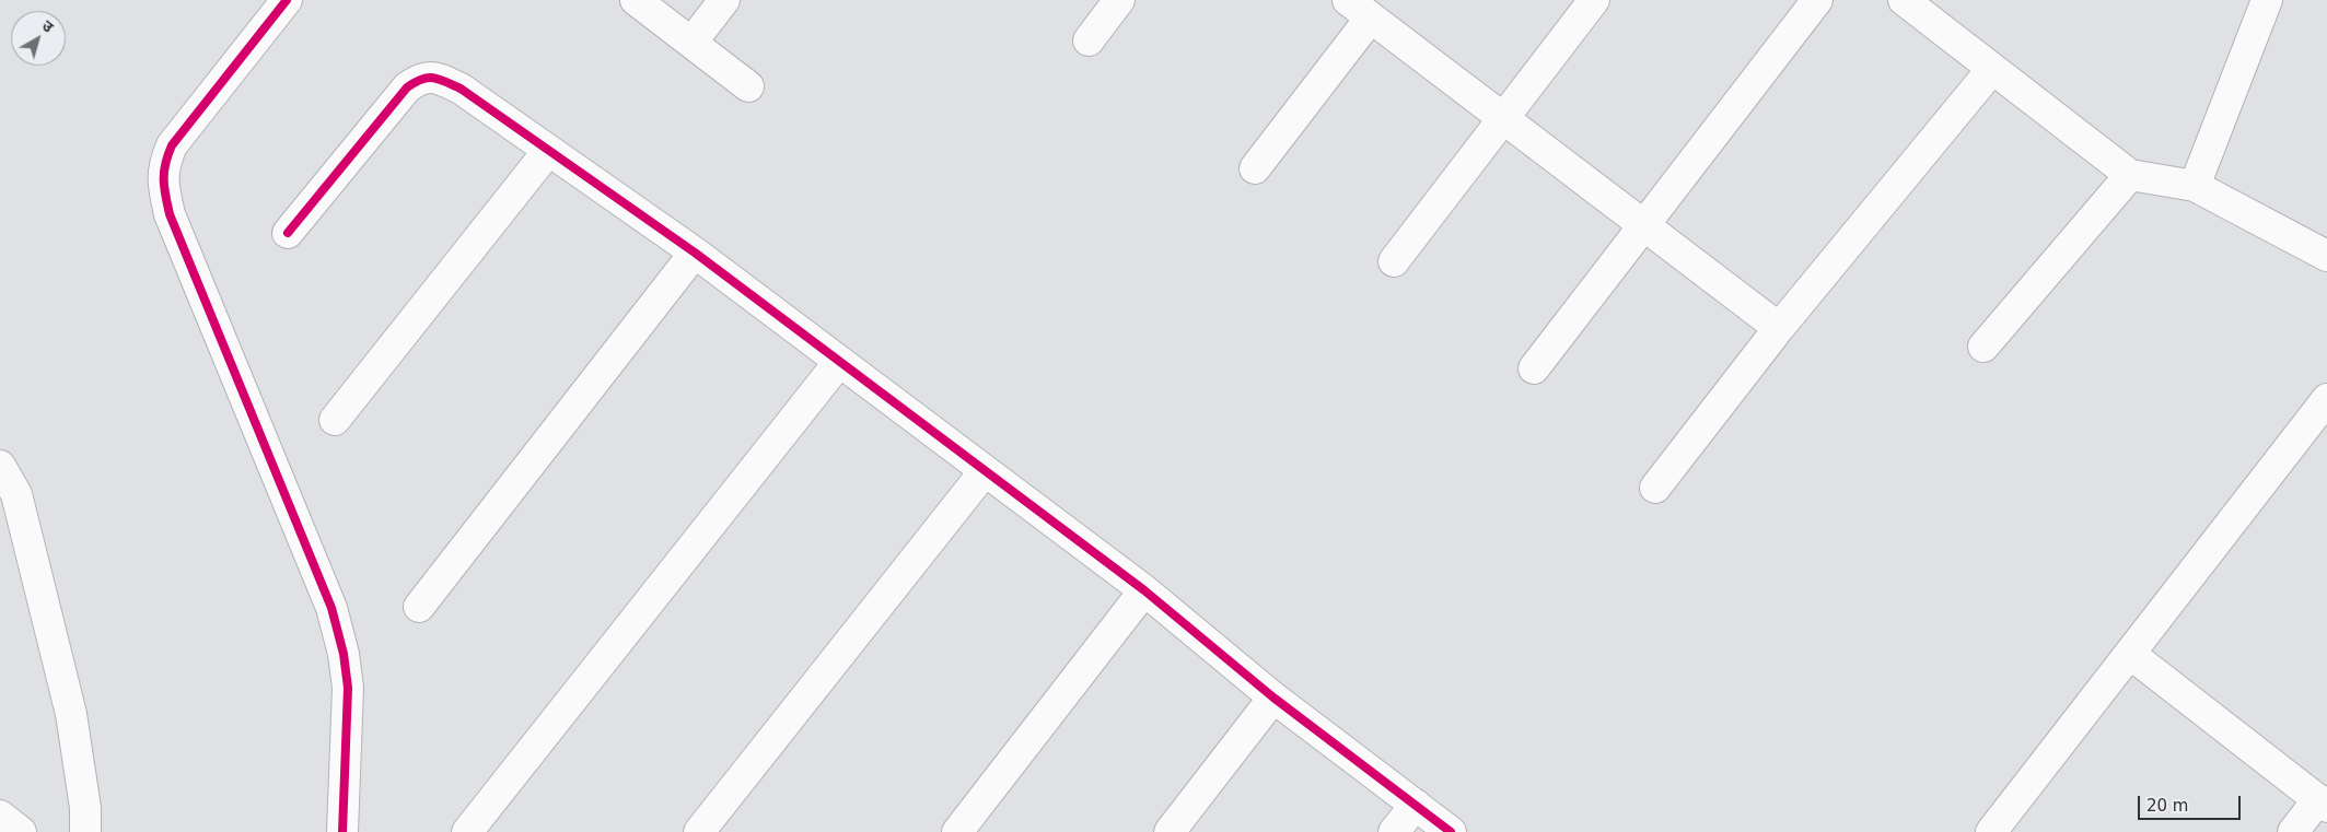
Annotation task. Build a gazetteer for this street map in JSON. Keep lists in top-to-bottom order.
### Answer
{
  "scale_bar": "20 m",
  "north": "top right"
}
